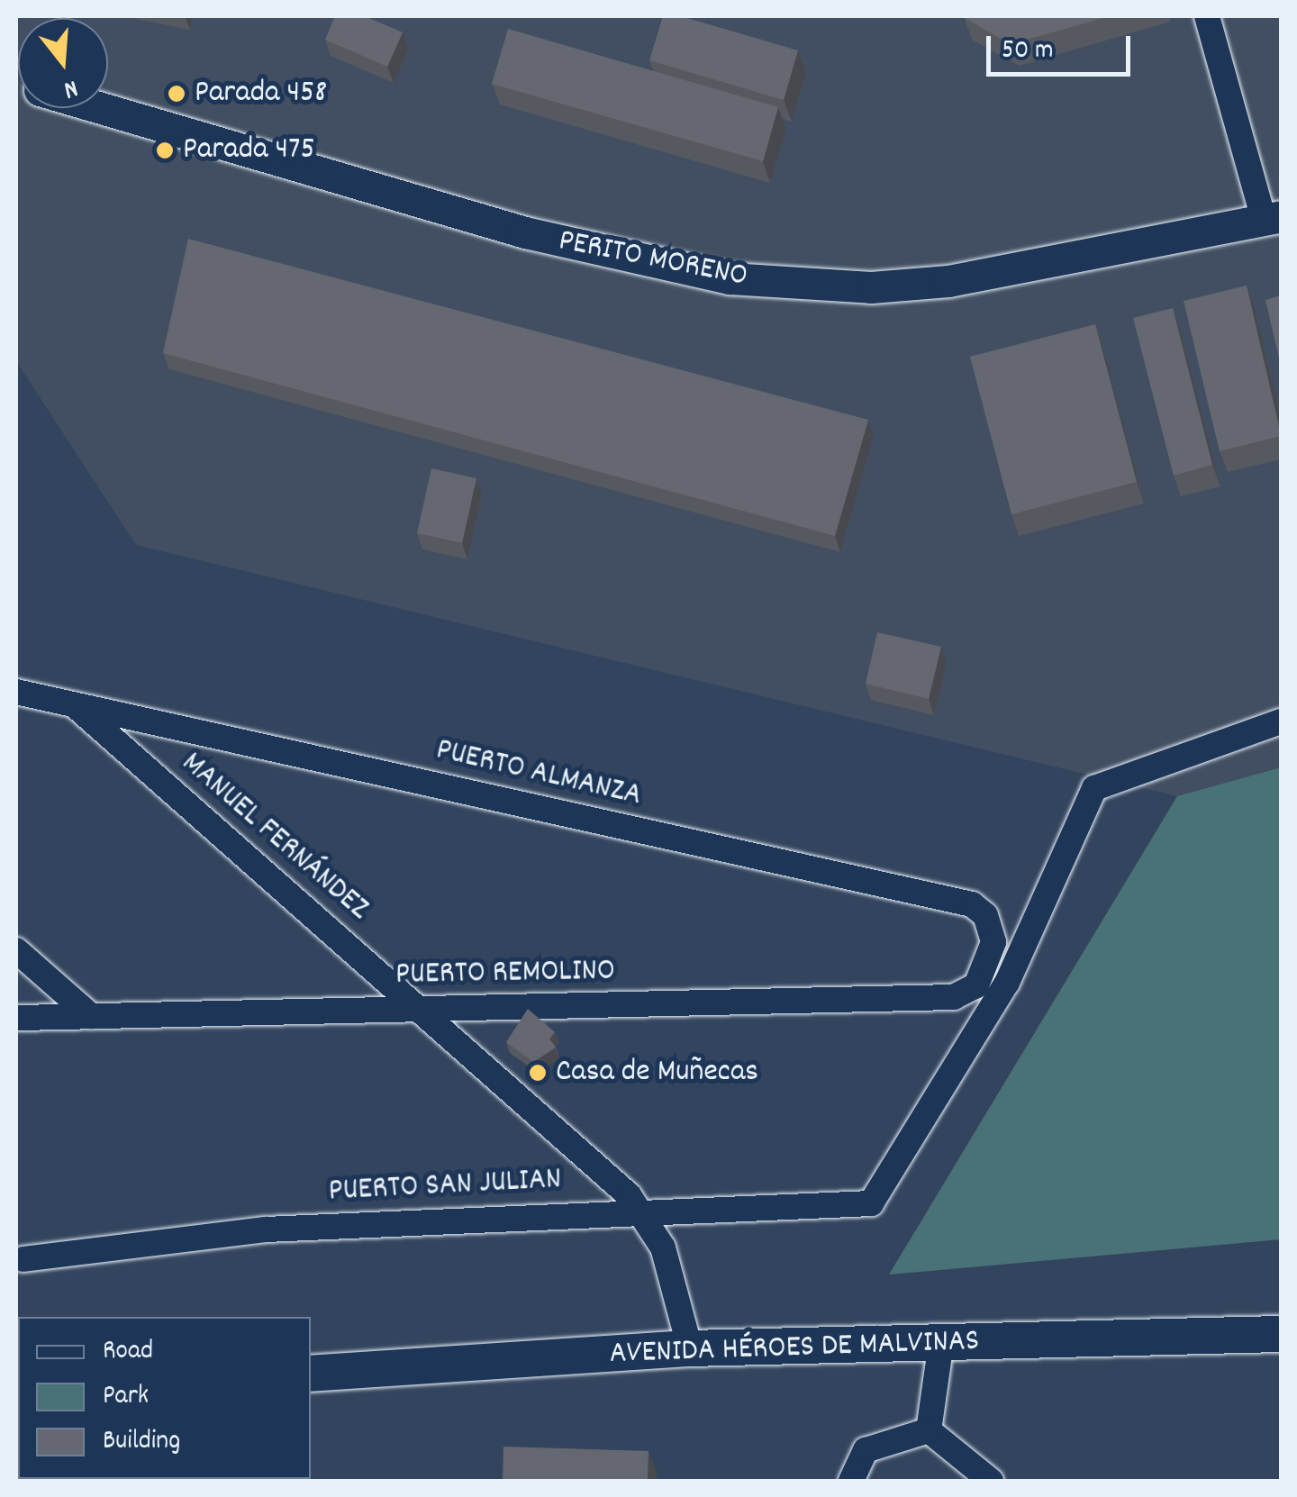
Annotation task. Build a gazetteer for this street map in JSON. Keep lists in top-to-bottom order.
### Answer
{
  "streets": {
    "highway": ["AVENIDA HÉROES DE MALVINAS"],
    "main road": ["PERITO MORENO"],
    "street": [
      "PUERTO ALMANZA",
      "MANUEL FERNÁNDEZ",
      "PUERTO REMOLINO",
      "PUERTO SAN JULIAN"
    ]
  },
  "crossings": [
    ["PUERTO ALMANZA", "MANUEL FERNÁNDEZ"],
    ["PUERTO ALMANZA", "PUERTO REMOLINO"],
    ["MANUEL FERNÁNDEZ", "PUERTO REMOLINO"],
    ["MANUEL FERNÁNDEZ", "PUERTO SAN JULIAN"],
    ["MANUEL FERNÁNDEZ", "AVENIDA HÉROES DE MALVINAS"]
  ],
  "places": ["Parada 458", "Parada 475", "Casa de Muñecas"],
  "legend": ["Road", "Park", "Building"],
  "scale_bar": "50 m",
  "north": "bottom"
}
